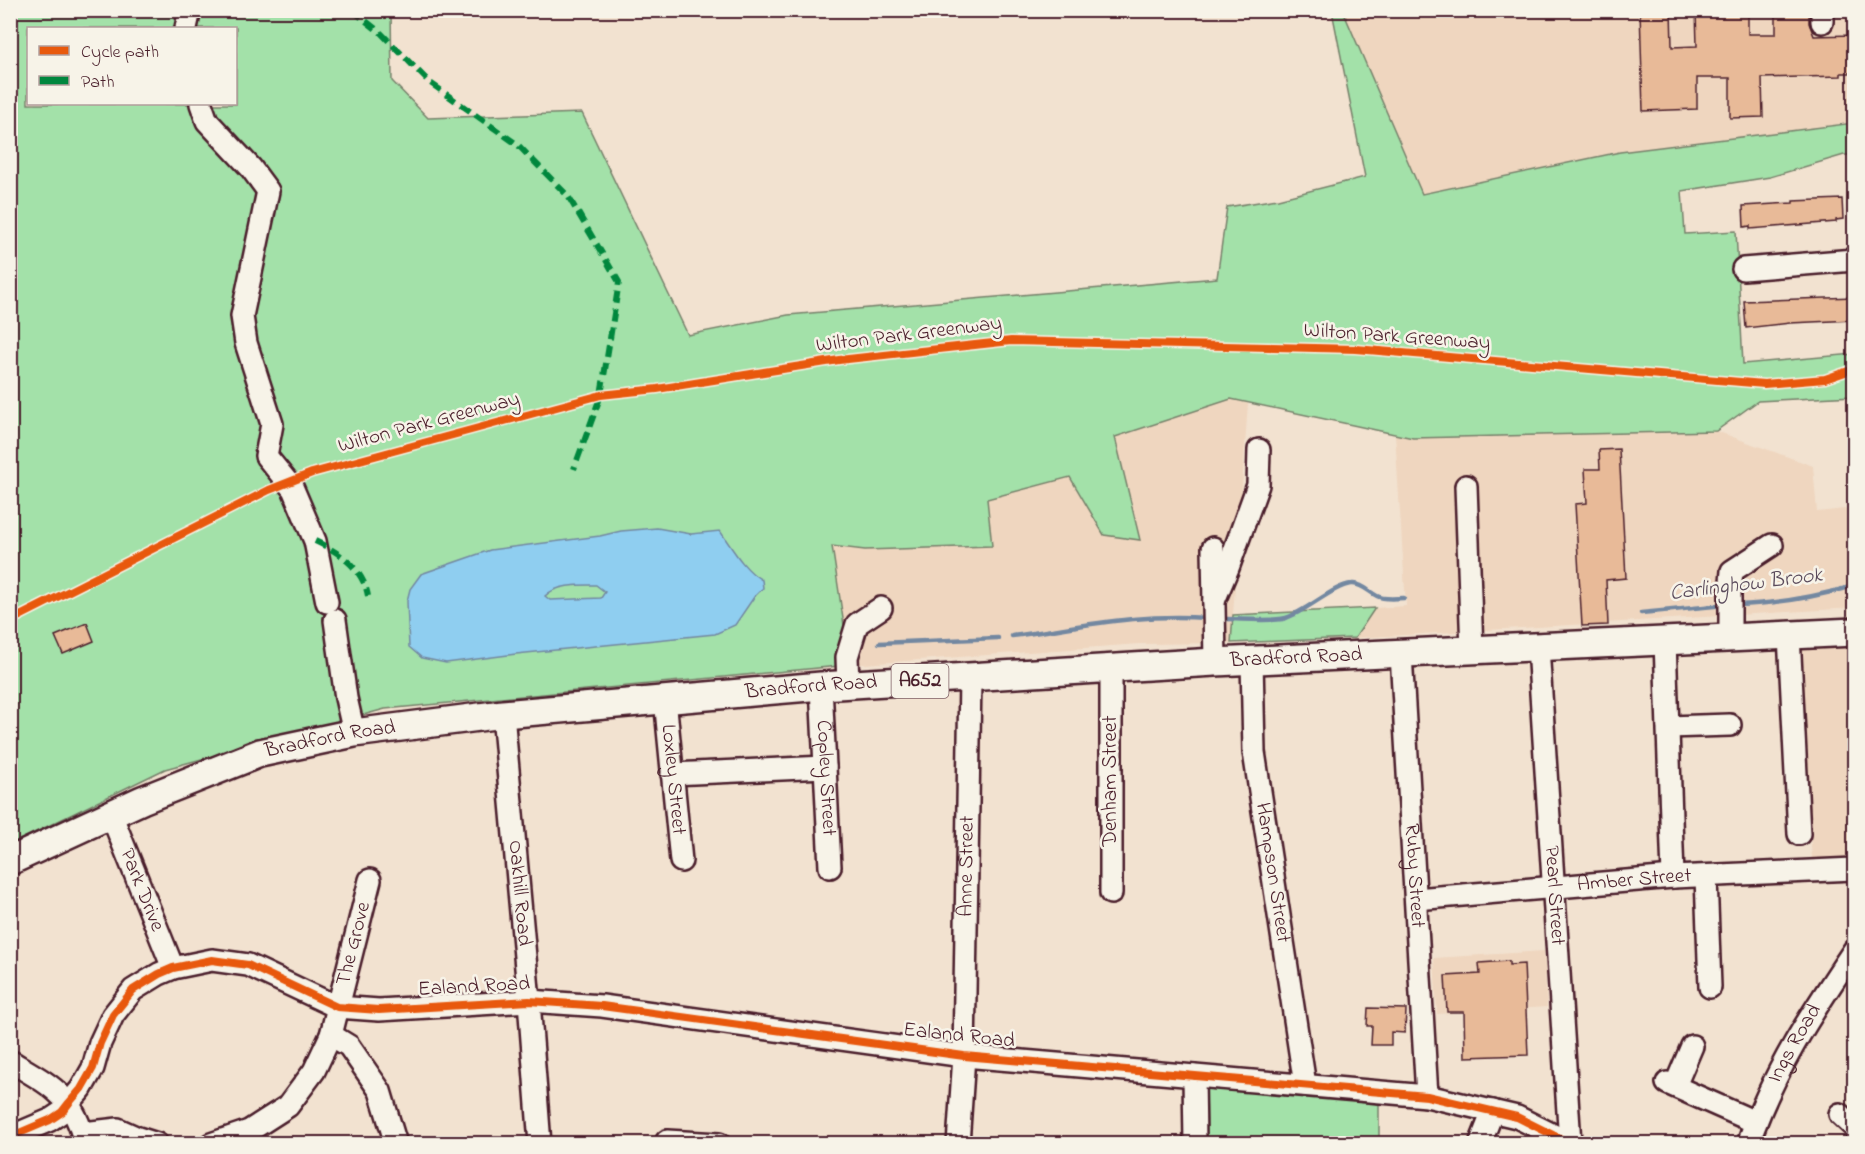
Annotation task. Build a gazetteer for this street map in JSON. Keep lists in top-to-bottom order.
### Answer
{
  "streets": {
    "main road": ["Bradford Road", "A652"],
    "street": [
      "Copley Street",
      "Loxley Street",
      "Denham Street",
      "Anne Street",
      "Hampson Street",
      "Ruby Street",
      "Amber Street",
      "Park Drive",
      "Oakhill Road",
      "Pearl Street",
      "The Grove",
      "Ealand Road",
      "Ings Road"
    ],
    "cycle path": ["Wilton Park Greenway"]
  },
  "crossings": [
    ["Bradford Road", "Copley Street"],
    ["Bradford Road", "Loxley Street"],
    ["Bradford Road", "Denham Street"],
    ["Bradford Road", "Anne Street"],
    ["Bradford Road", "Hampson Street"],
    ["Bradford Road", "Ruby Street"],
    ["Bradford Road", "Park Drive"],
    ["Bradford Road", "Oakhill Road"],
    ["Bradford Road", "Pearl Street"],
    ["Anne Street", "Ealand Road"],
    ["Hampson Street", "Ealand Road"],
    ["Ruby Street", "Amber Street"],
    ["Ruby Street", "Ealand Road"],
    ["Amber Street", "Pearl Street"],
    ["Oakhill Road", "Ealand Road"],
    ["Pearl Street", "Ealand Road"],
    ["The Grove", "Ealand Road"]
  ],
  "water": ["Carlinghow Brook"],
  "legend": ["Cycle path", "Path"]
}
